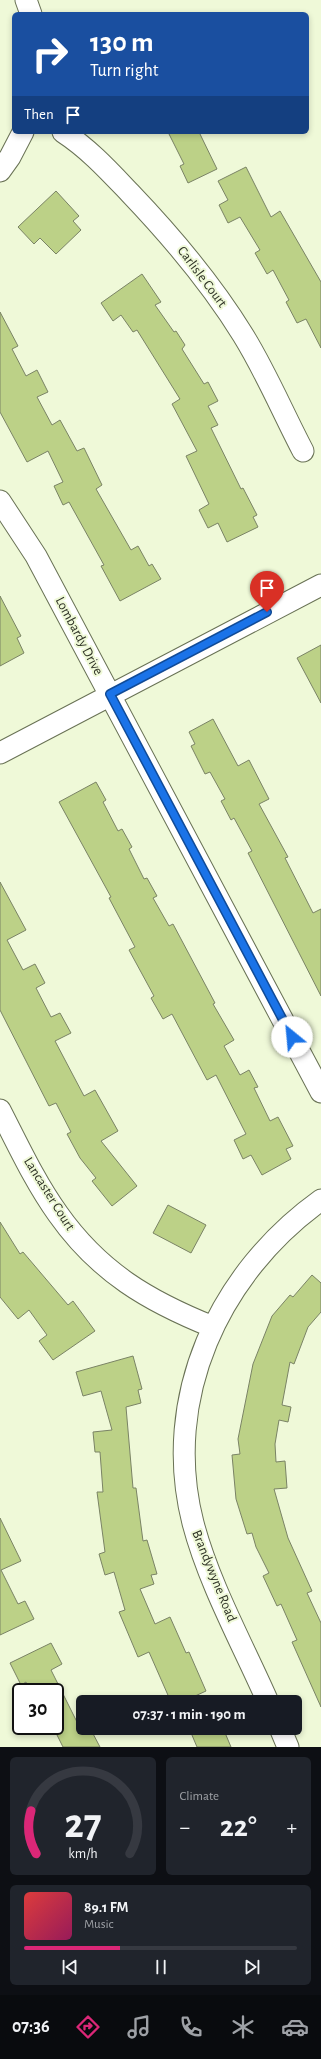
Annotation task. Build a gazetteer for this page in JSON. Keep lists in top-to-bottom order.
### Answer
{
  "streets": {
    "street": [
      "Carlisle Court",
      "Lombardy Drive",
      "Lancaster Court",
      "Brandywyne Road"
    ]
  },
  "crossings": [
    ["Lancaster Court", "Brandywyne Road"]
  ],
  "page": {
    "turn": ["130 m", "Turn right"],
    "then": "Then",
    "limit": "30",
    "trip": "07:37 · 1 min · 190 m",
    "tile": "Climate",
    "heat": ["−", "22°", "+"],
    "song": ["89.1 FM", "Music"],
    "tabs": "07:36",
    "gauge": ["27", "km/h"]
  }
}
